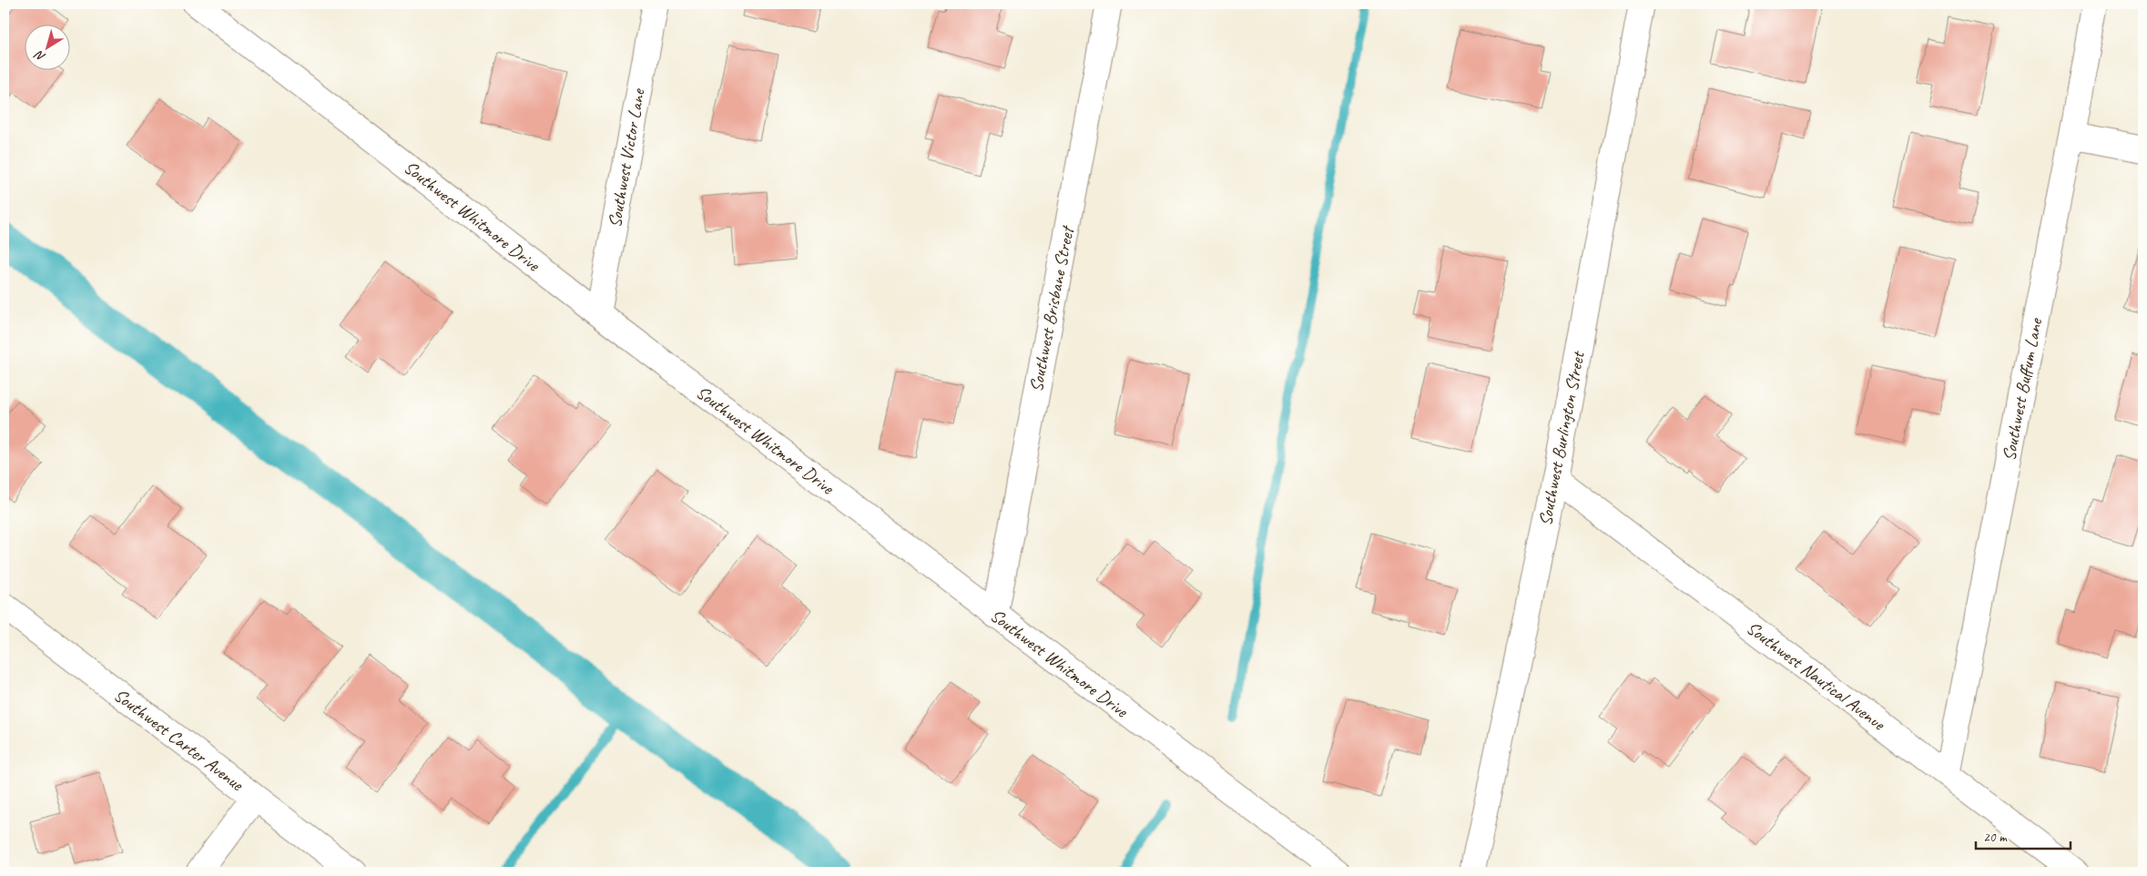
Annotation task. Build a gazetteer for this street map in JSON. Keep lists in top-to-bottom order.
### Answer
{
  "streets": {
    "street": [
      "Southwest Victor Lane",
      "Southwest Whitmore Drive",
      "Southwest Brisbane Street",
      "Southwest Buffum Lane",
      "Southwest Burlington Street",
      "Southwest Nautical Avenue",
      "Southwest Carter Avenue"
    ]
  },
  "crossings": [
    ["Southwest Victor Lane", "Southwest Whitmore Drive"],
    ["Southwest Whitmore Drive", "Southwest Brisbane Street"],
    ["Southwest Buffum Lane", "Southwest Nautical Avenue"],
    ["Southwest Burlington Street", "Southwest Nautical Avenue"]
  ],
  "scale_bar": "20 m",
  "north": "bottom left"
}
